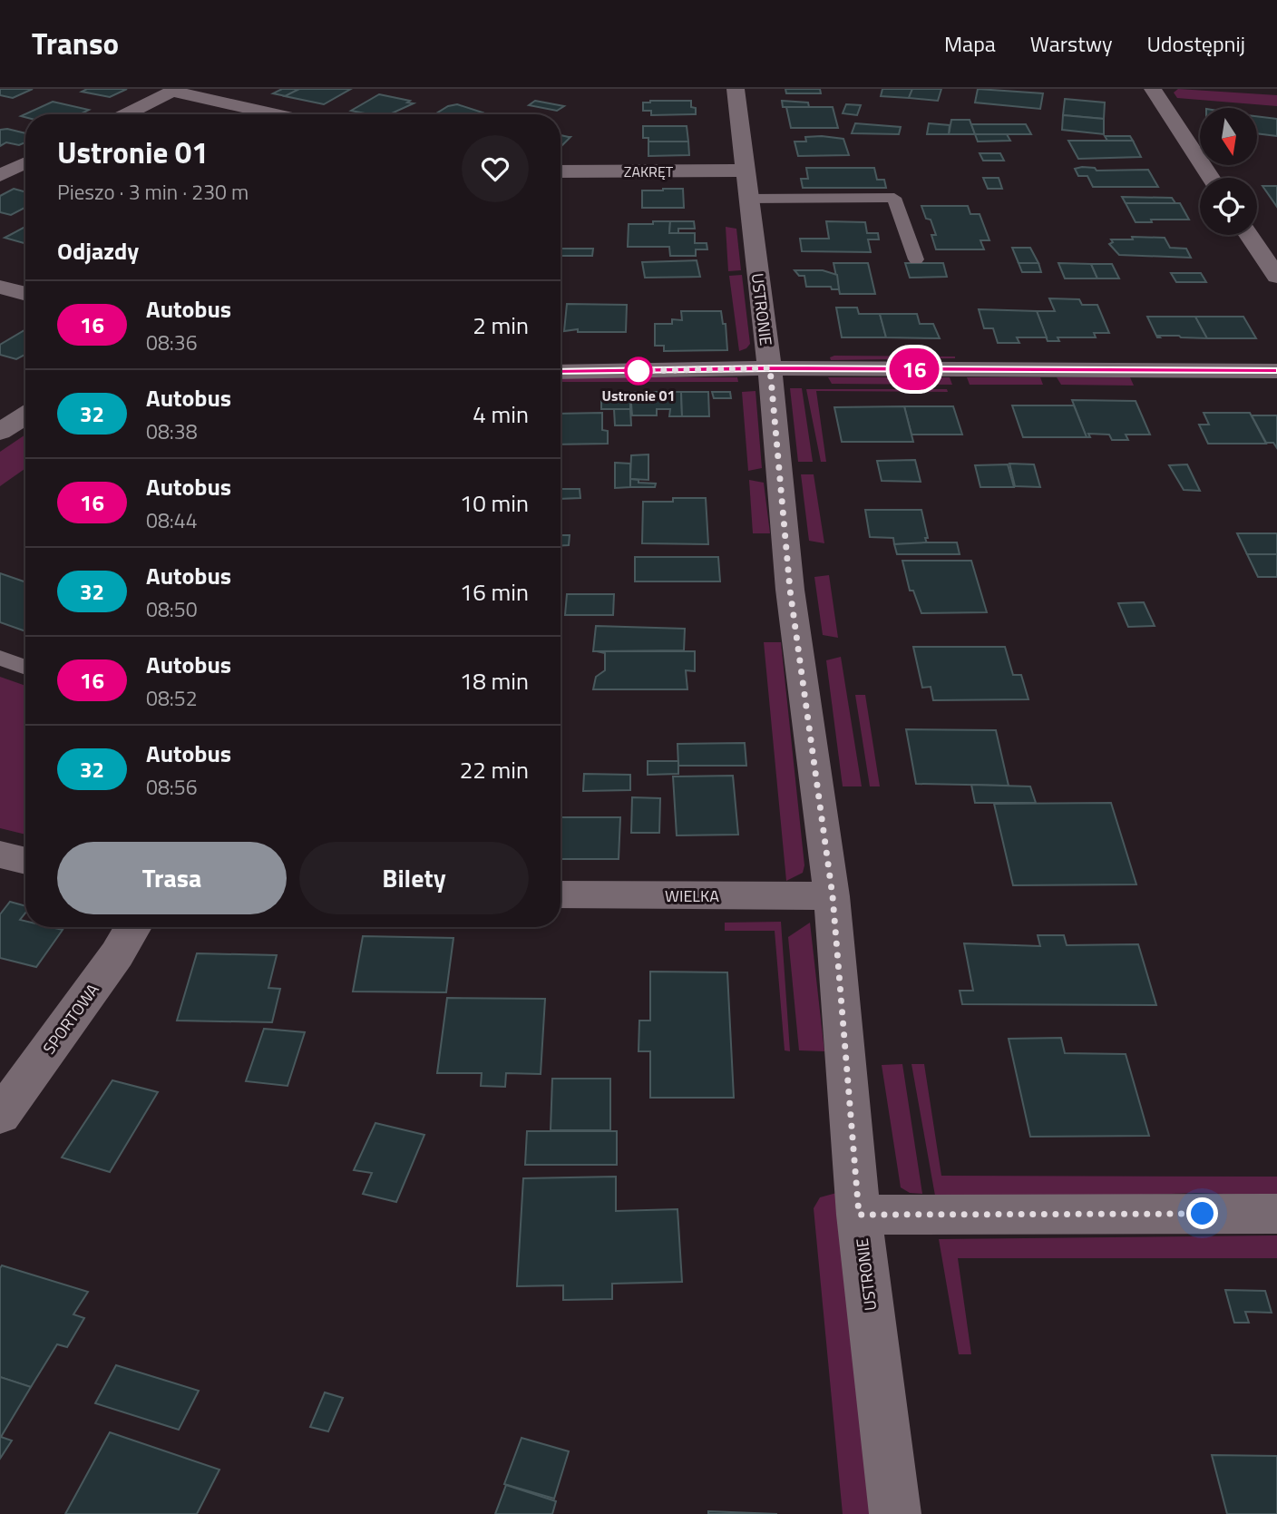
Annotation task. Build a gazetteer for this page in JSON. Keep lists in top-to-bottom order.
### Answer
{
  "streets": {
    "street": [
      "ZAKRĘT",
      "USTRONIE",
      "WIELKA",
      "SPORTOWA"
    ]
  },
  "crossings": [
    ["ZAKRĘT", "USTRONIE"],
    ["USTRONIE", "WIELKA"]
  ],
  "places": ["Ustronie 01"],
  "lines": ["bus line 16"],
  "north": "bottom",
  "page": {
    "header": "Transo",
    "nav": ["Mapa", "Warstwy", "Udostępnij"],
    "on_map": "16",
    "heading": [
      ["Ustronie 01", "Pieszo · 3 min · 230 m"],
      "Odjazdy"
    ],
    "list": [
      {
        "mark": "16",
        "name": "Autobus",
        "note": "08:36",
        "value": "2 min"
      },
      {
        "mark": "32",
        "name": "Autobus",
        "note": "08:38",
        "value": "4 min"
      },
      {
        "mark": "16",
        "name": "Autobus",
        "note": "08:44",
        "value": "10 min"
      },
      {
        "mark": "32",
        "name": "Autobus",
        "note": "08:50",
        "value": "16 min"
      },
      {
        "mark": "16",
        "name": "Autobus",
        "note": "08:52",
        "value": "18 min"
      },
      {
        "mark": "32",
        "name": "Autobus",
        "note": "08:56",
        "value": "22 min"
      }
    ],
    "buttons": ["Trasa", "Bilety"]
  }
}
